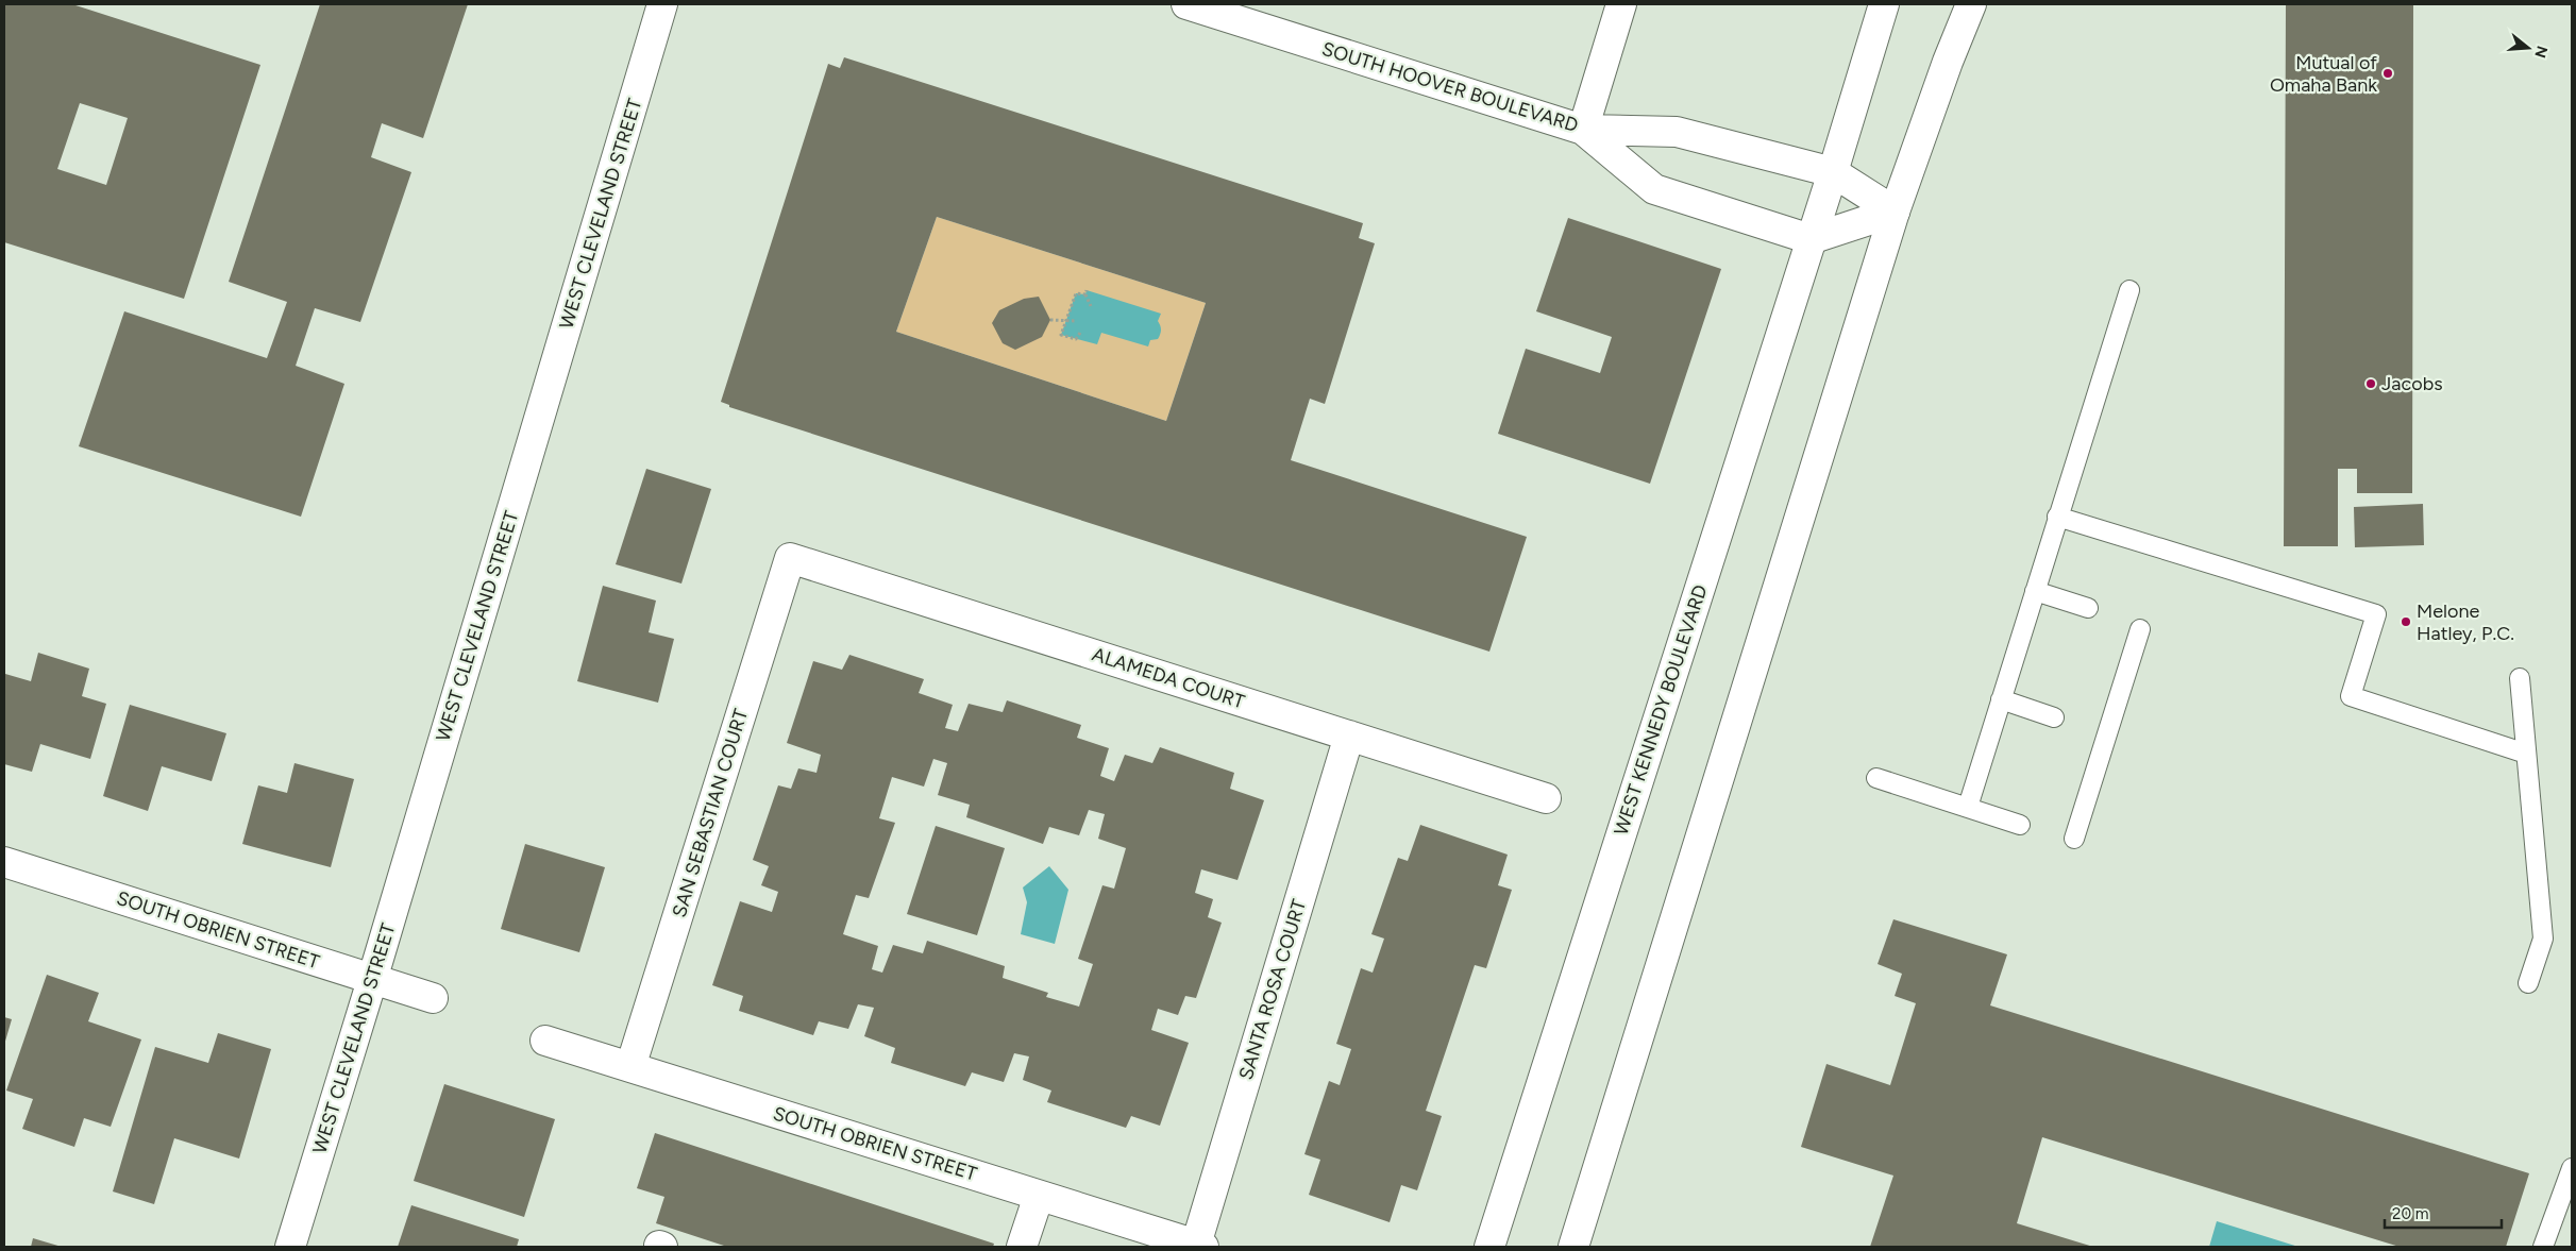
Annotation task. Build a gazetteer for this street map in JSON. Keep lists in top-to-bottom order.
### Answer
{
  "streets": {
    "main road": [
      "SOUTH HOOVER BOULEVARD",
      "WEST CLEVELAND STREET",
      "ALAMEDA COURT",
      "WEST KENNEDY BOULEVARD",
      "SAN SEBASTIAN COURT",
      "SOUTH OBRIEN STREET",
      "SANTA ROSA COURT"
    ]
  },
  "crossings": [
    ["SOUTH HOOVER BOULEVARD", "WEST KENNEDY BOULEVARD"],
    ["WEST CLEVELAND STREET", "SOUTH OBRIEN STREET"],
    ["ALAMEDA COURT", "SAN SEBASTIAN COURT"],
    ["ALAMEDA COURT", "SANTA ROSA COURT"],
    ["SAN SEBASTIAN COURT", "SOUTH OBRIEN STREET"],
    ["SOUTH OBRIEN STREET", "SANTA ROSA COURT"]
  ],
  "places": ["Mutual of Omaha Bank", "Jacobs", "Melone Hatley, P.C."],
  "scale_bar": "20 m",
  "north": "right"
}
